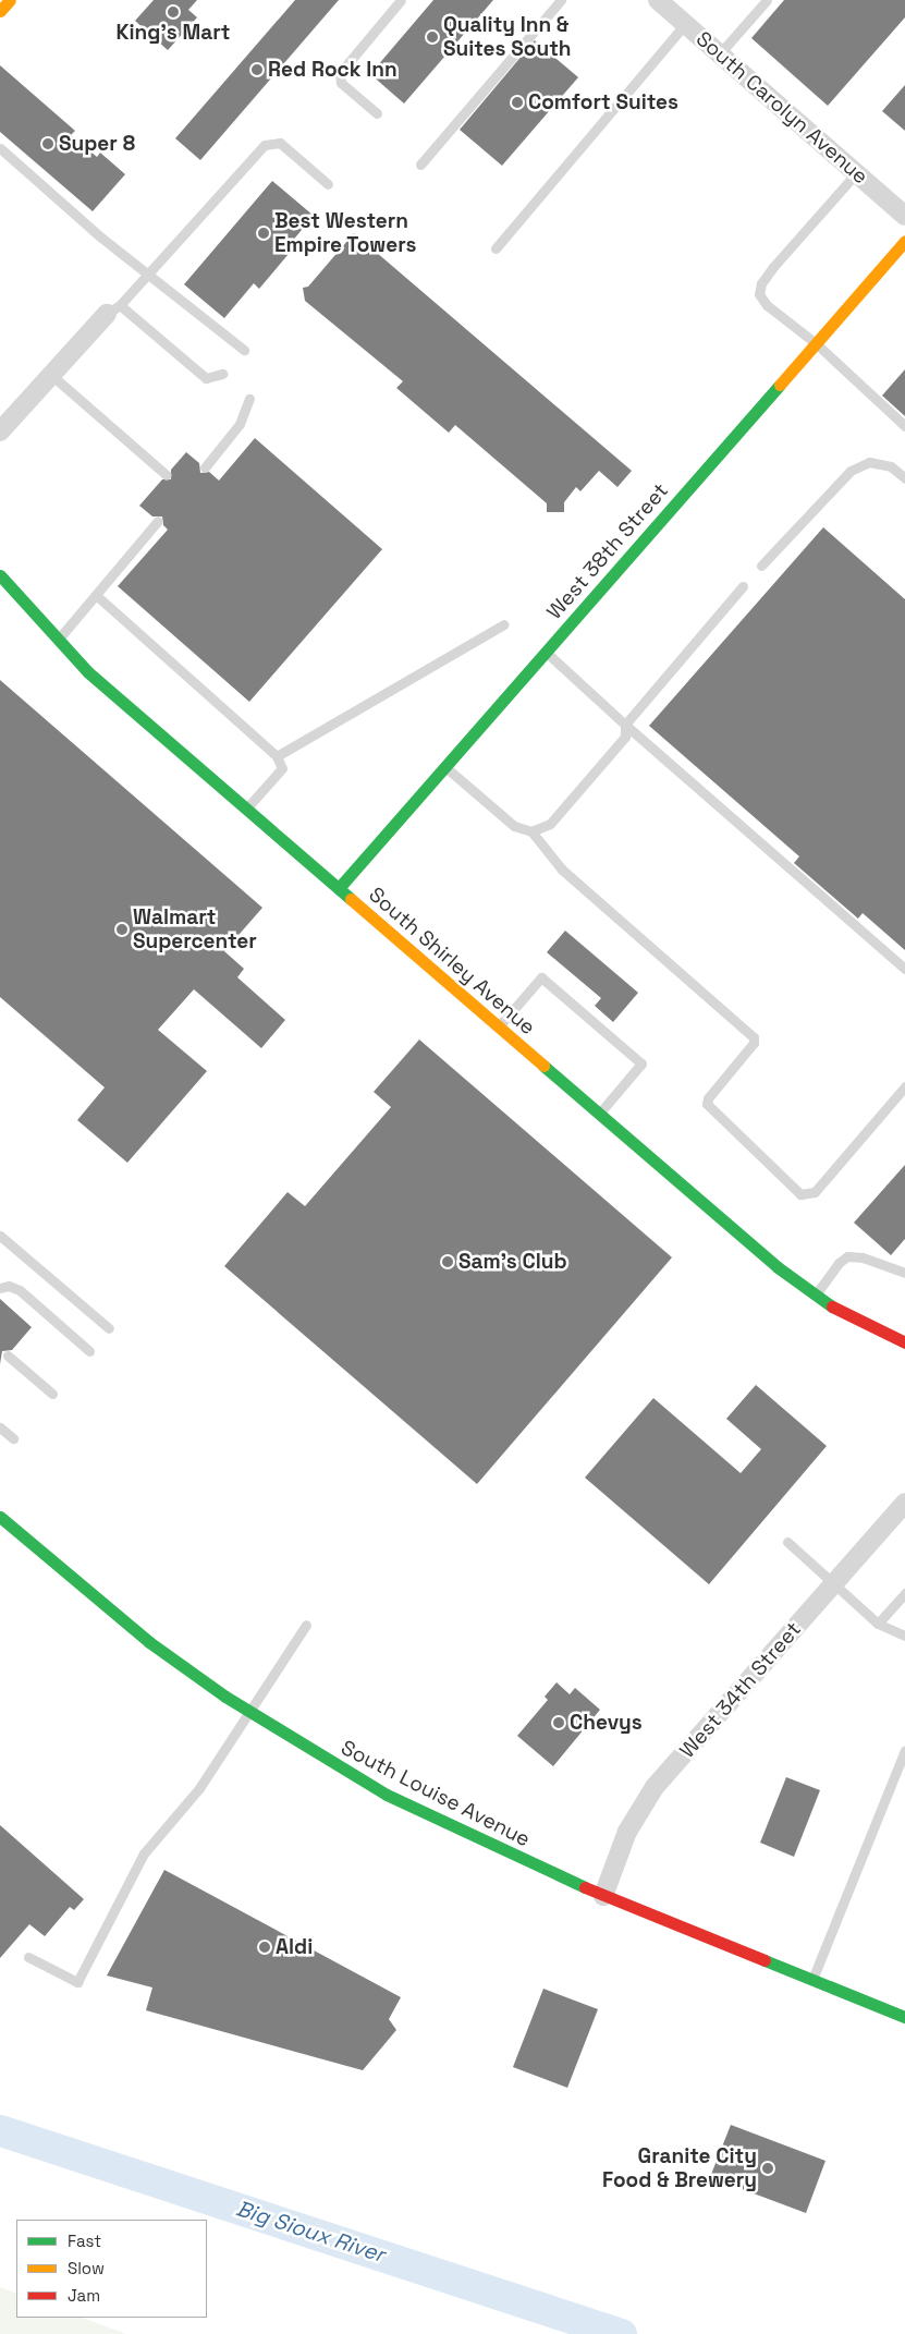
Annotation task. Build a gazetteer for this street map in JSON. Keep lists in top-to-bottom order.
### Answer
{
  "streets": {
    "street": [
      "South Carolyn Avenue",
      "West 38th Street",
      "South Shirley Avenue",
      "West 34th Street",
      "South Louise Avenue"
    ]
  },
  "crossings": [
    ["West 38th Street", "South Shirley Avenue"],
    ["West 34th Street", "South Louise Avenue"]
  ],
  "water": ["Big Sioux River"],
  "places": [
    "King's Mart",
    "Quality Inn & Suites South",
    "Red Rock Inn",
    "Comfort Suites",
    "Super 8",
    "Best Western Empire Towers",
    "Walmart Supercenter",
    "Sam's Club",
    "Chevys",
    "Aldi",
    "Granite City Food & Brewery"
  ],
  "legend": ["Fast", "Slow", "Jam"]
}
